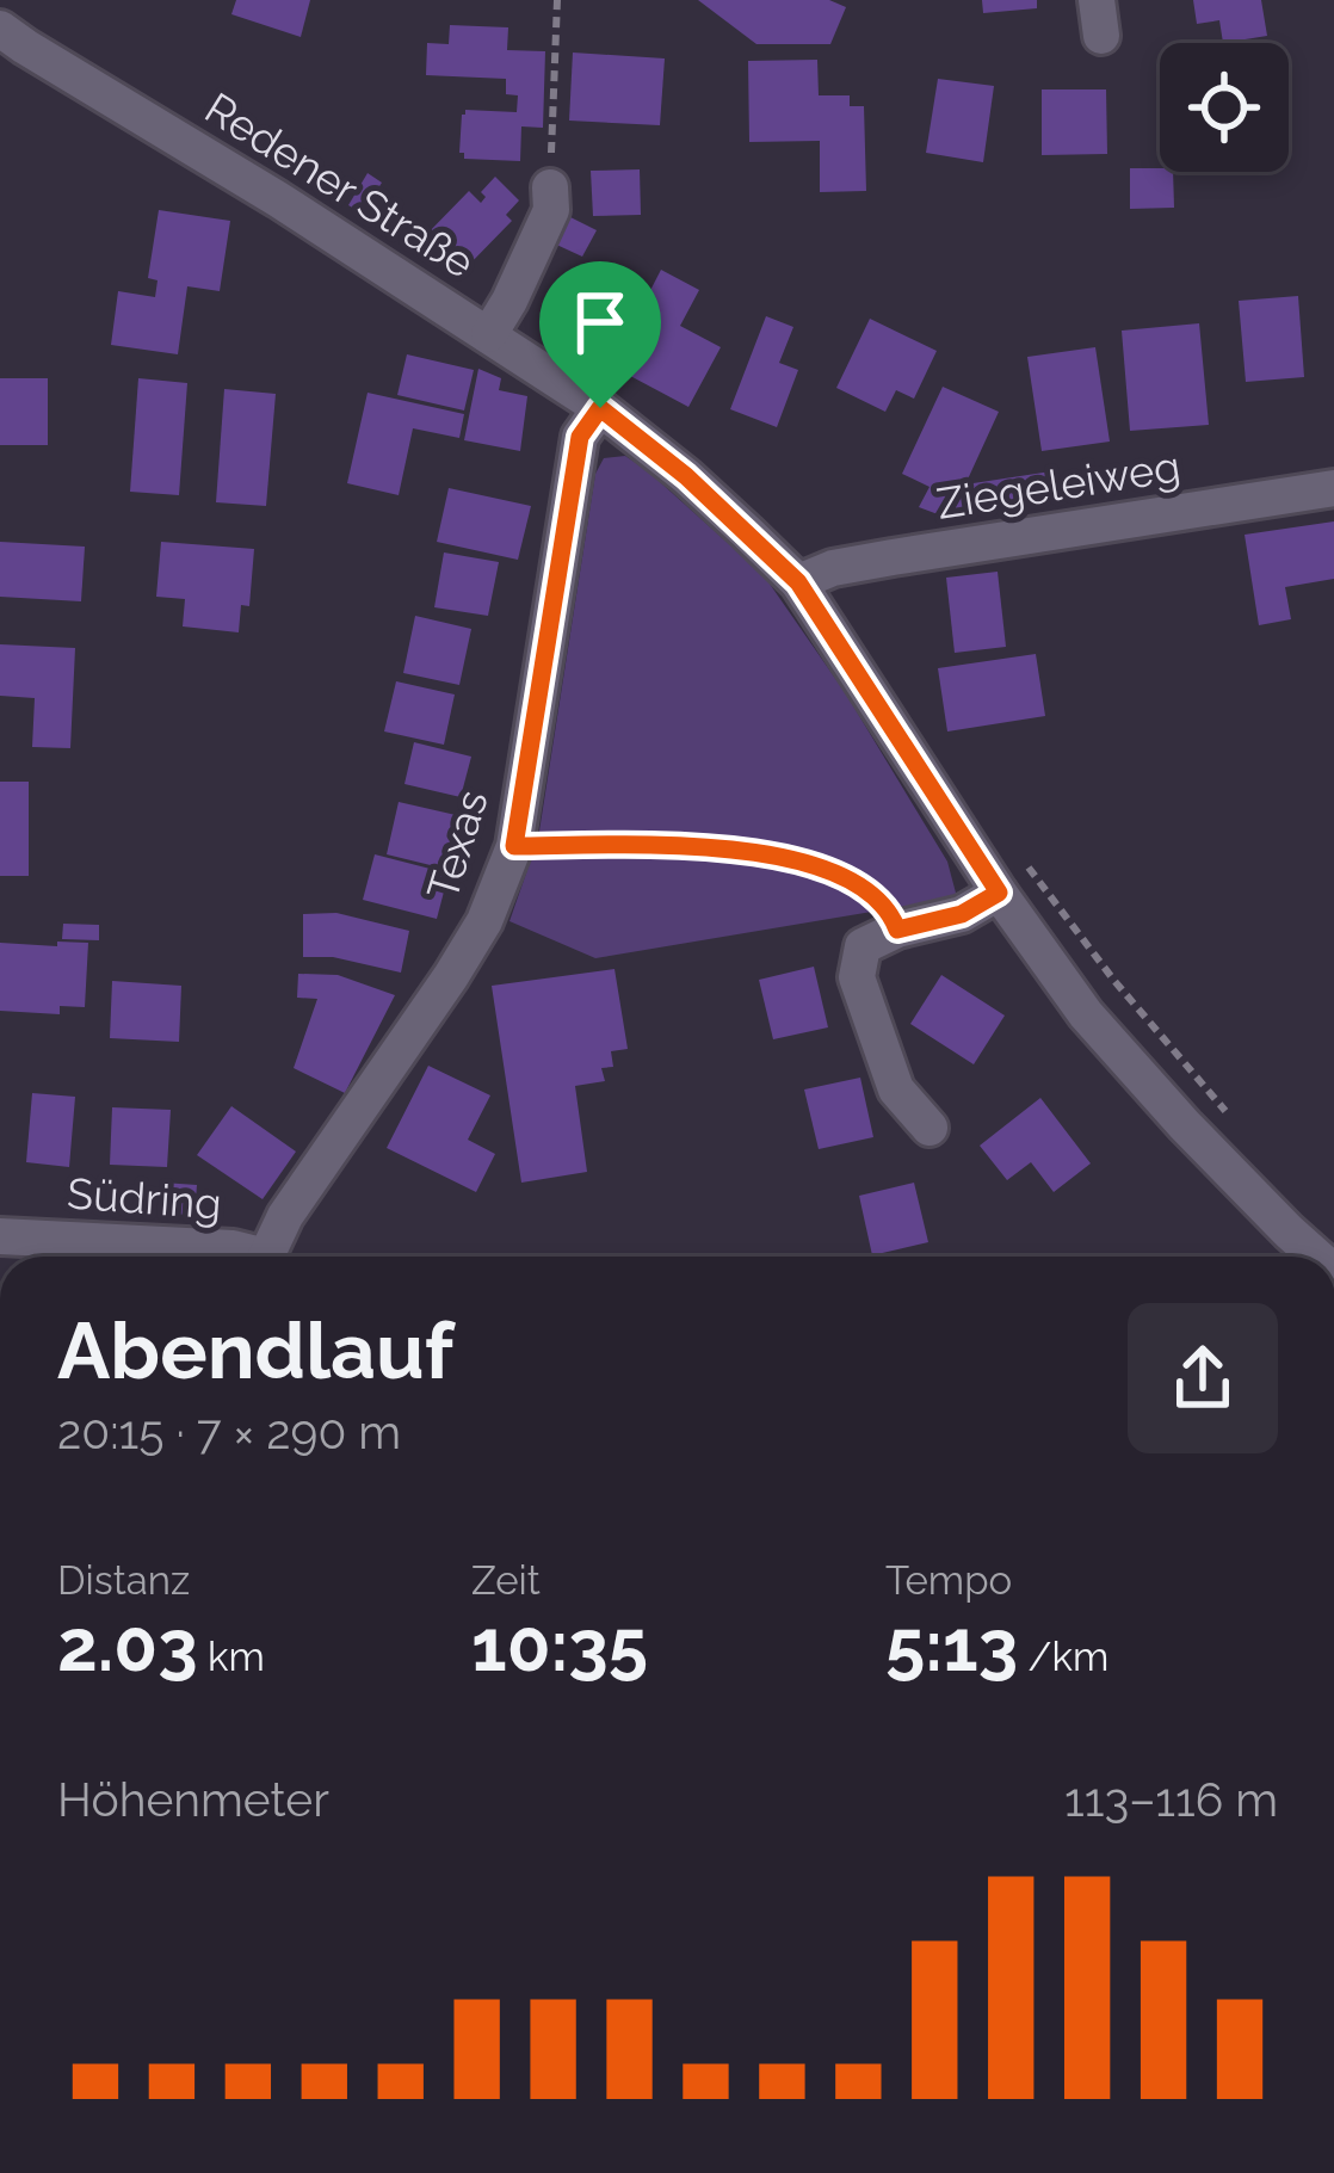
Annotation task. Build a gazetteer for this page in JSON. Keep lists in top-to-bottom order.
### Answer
{
  "streets": {
    "street": [
      "Redener Straße",
      "Ziegeleiweg",
      "Texas",
      "Südring"
    ]
  },
  "crossings": [
    ["Redener Straße", "Ziegeleiweg"],
    ["Redener Straße", "Texas"]
  ],
  "page": {
    "heading": ["Abendlauf", "20:15 · 7 × 290 m"],
    "stats": [
      ["Distanz", "2.03 km"],
      ["Zeit", "10:35"],
      ["Tempo", "5:13 /km"]
    ],
    "chart": ["Höhenmeter", "113–116 m"]
  }
}
